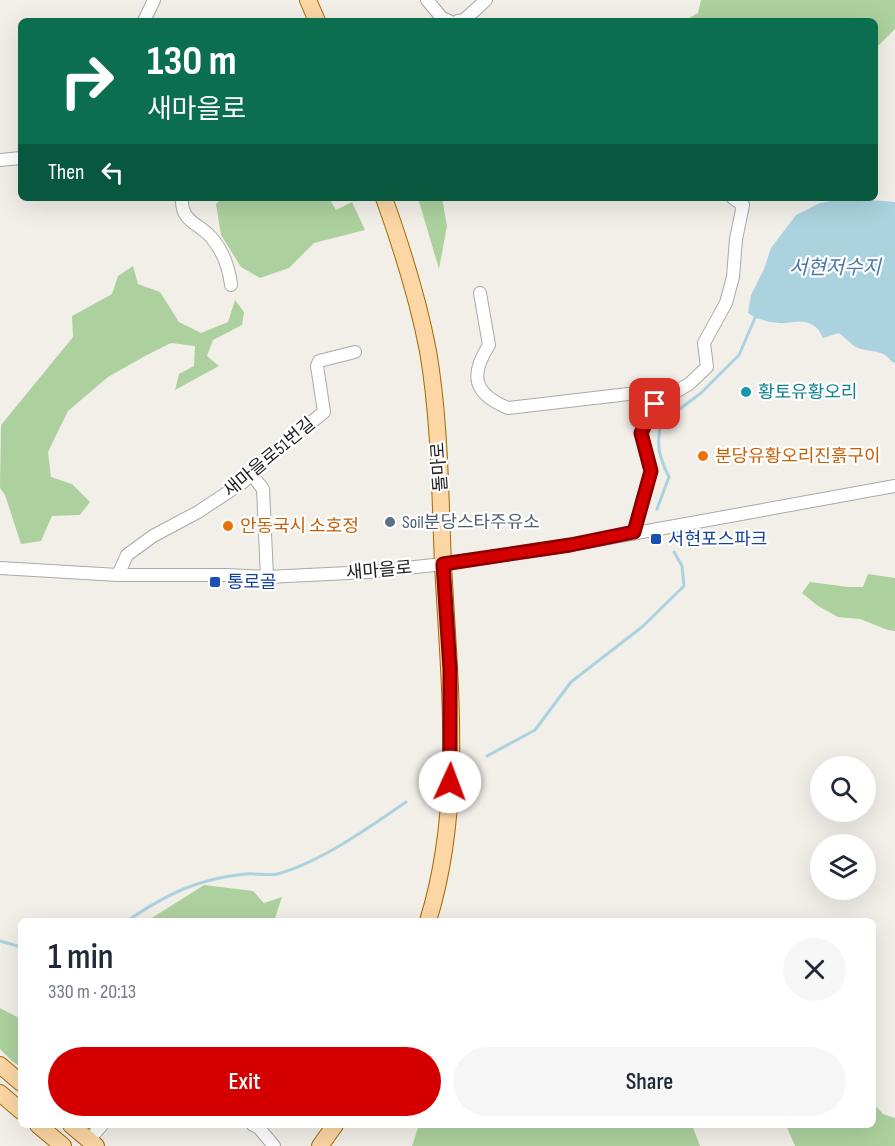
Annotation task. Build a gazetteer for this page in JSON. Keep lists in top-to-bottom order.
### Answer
{
  "streets": {
    "main road": ["돌마로"],
    "street": ["새마을로51번길", "새마을로"]
  },
  "crossings": [
    ["새마을로51번길", "새마을로"],
    ["돌마로", "새마을로"]
  ],
  "water": ["서현저수지"],
  "places": {
    "other": [
      "황토유황오리",
      "분당유황오리진흙구이",
      "Soil분당스타주유소",
      "안동국시 소호정"
    ],
    "transit": ["서현포스파크", "통로골"]
  },
  "page": {
    "turn": ["130 m", "새마을로"],
    "then": "Then",
    "heading": ["1 min", "330 m · 20:13"],
    "buttons": ["Exit", "Share"]
  }
}
